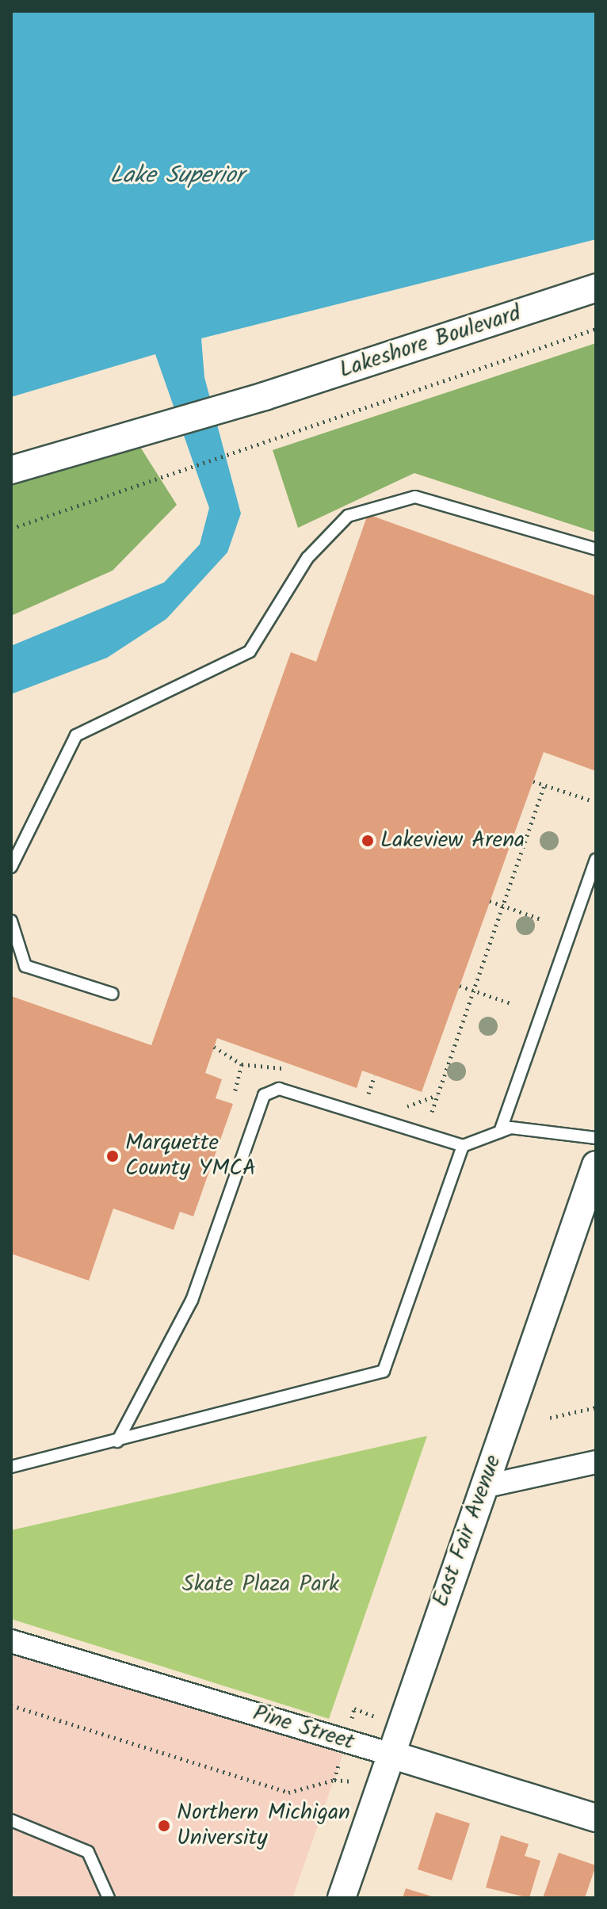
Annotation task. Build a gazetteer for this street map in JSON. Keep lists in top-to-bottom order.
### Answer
{
  "streets": {
    "street": ["Lakeshore Boulevard", "East Fair Avenue", "Pine Street"]
  },
  "crossings": [
    ["East Fair Avenue", "Pine Street"]
  ],
  "water": ["Lake Superior"],
  "parks": ["Skate Plaza Park"],
  "places": ["Lakeview Arena", "Marquette County YMCA", "Northern Michigan University"]
}
